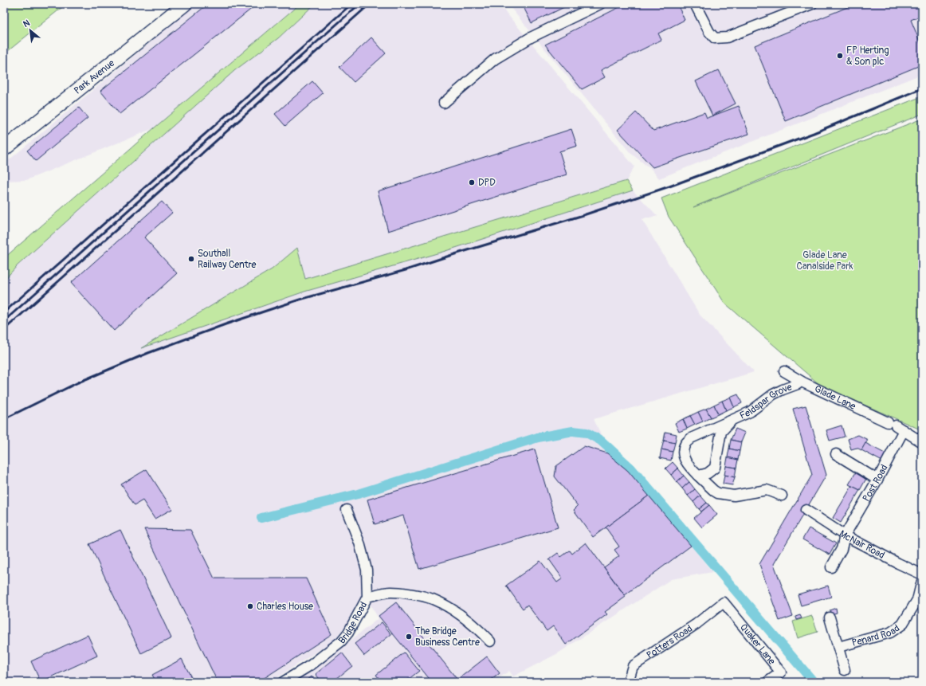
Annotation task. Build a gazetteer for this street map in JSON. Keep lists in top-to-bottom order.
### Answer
{
  "streets": {
    "street": [
      "Park Avenue",
      "Glade Lane",
      "Feldspar Grove",
      "Post Road",
      "McNair Road",
      "Bridge Road",
      "Penard Road",
      "Potters Road",
      "Quaker Lane"
    ]
  },
  "crossings": [
    ["Glade Lane", "Feldspar Grove"],
    ["Glade Lane", "Post Road"],
    ["Post Road", "McNair Road"],
    ["Potters Road", "Quaker Lane"]
  ],
  "parks": ["Glade Lane Canalside Park"],
  "places": [
    "FP Herting & Son plc",
    "DPD",
    "Southall Railway Centre",
    "Charles House",
    "The Bridge Business Centre"
  ],
  "north": "top left"
}
